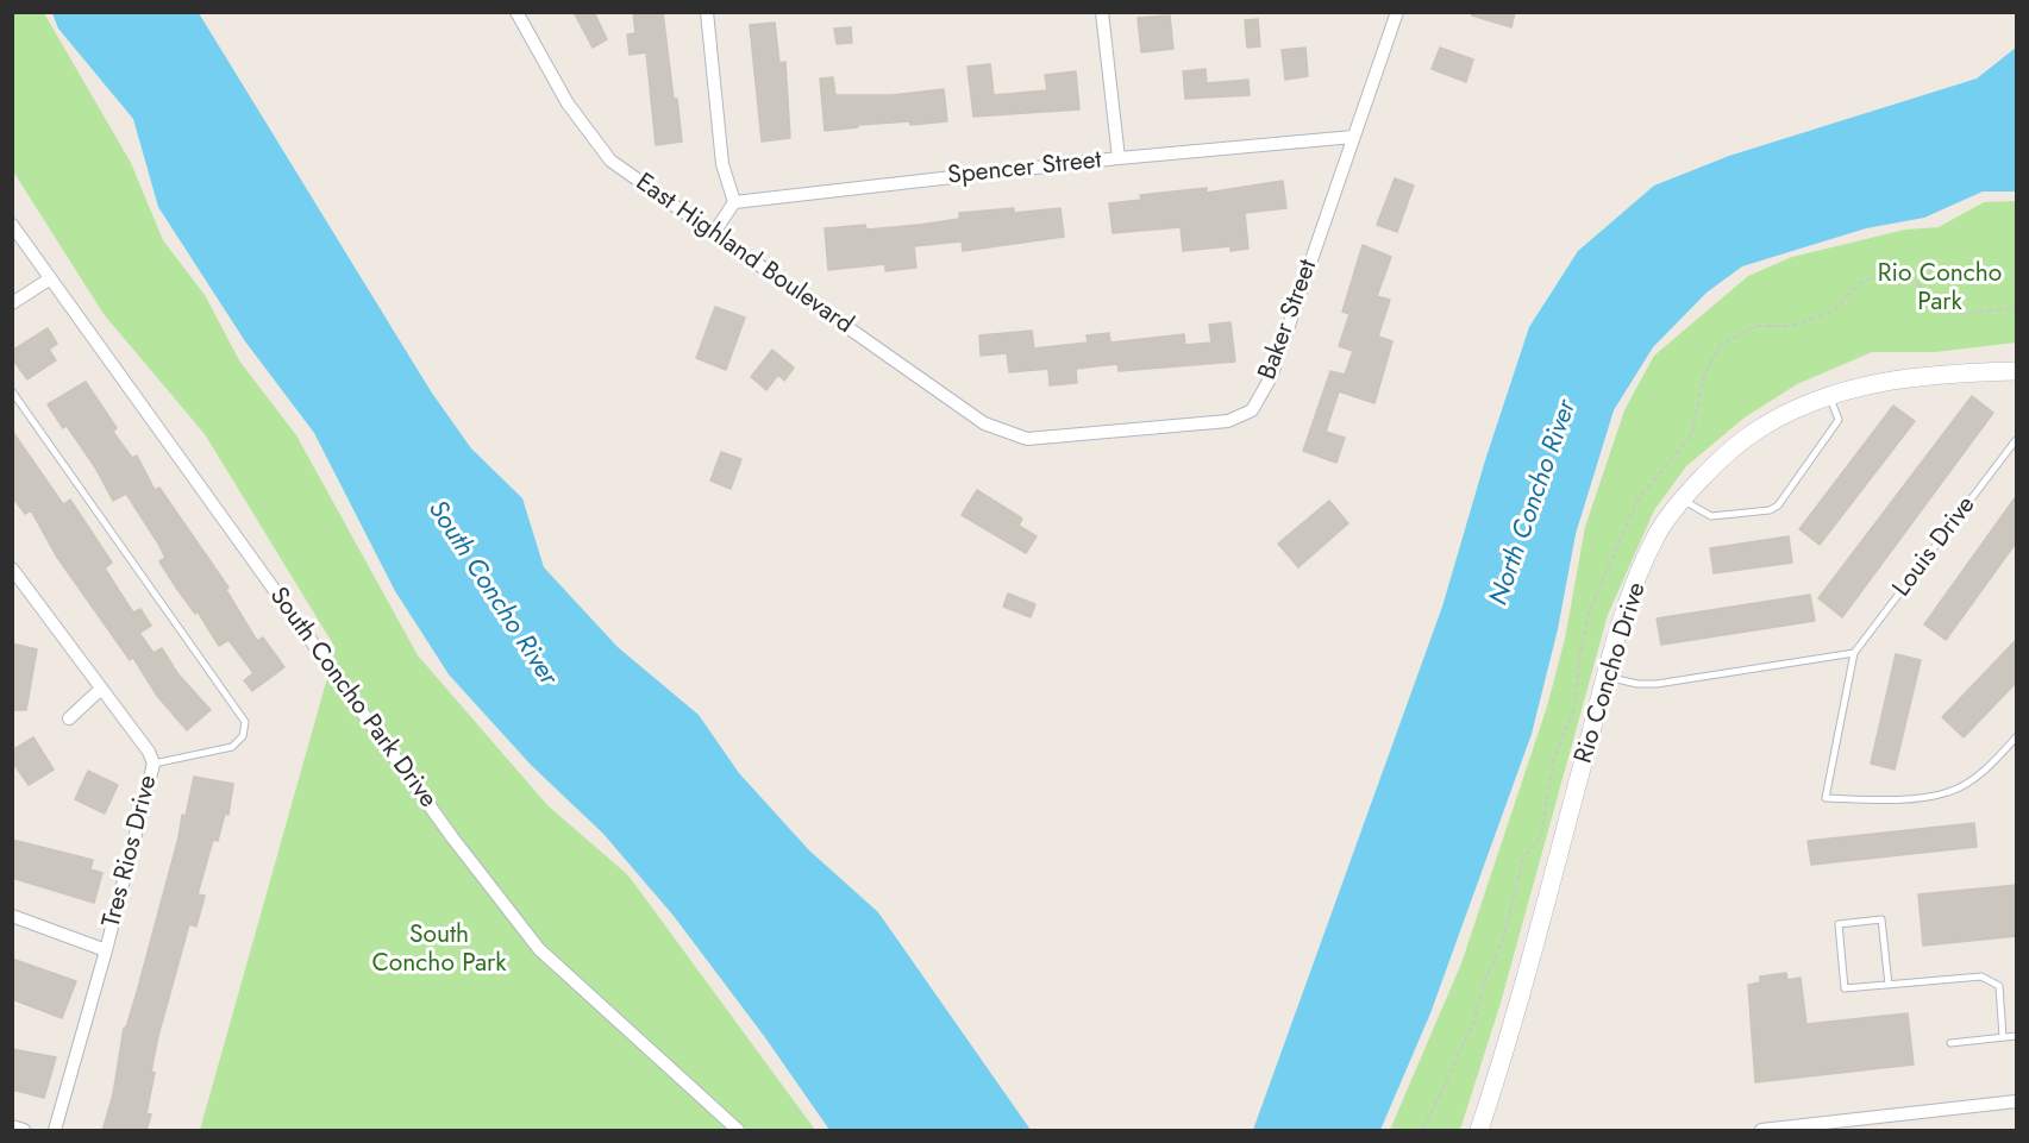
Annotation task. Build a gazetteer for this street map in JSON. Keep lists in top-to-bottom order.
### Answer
{
  "streets": {
    "street": [
      "Spencer Street",
      "East Highland Boulevard",
      "Baker Street",
      "Rio Concho Drive",
      "South Concho Park Drive",
      "Tres Rios Drive"
    ],
    "lane": ["Louis Drive"]
  },
  "crossings": [
    ["Spencer Street", "Baker Street"],
    ["East Highland Boulevard", "Baker Street"]
  ],
  "water": ["North Concho River", "South Concho River"],
  "parks": ["Rio Concho Park", "South Concho Park"]
}
